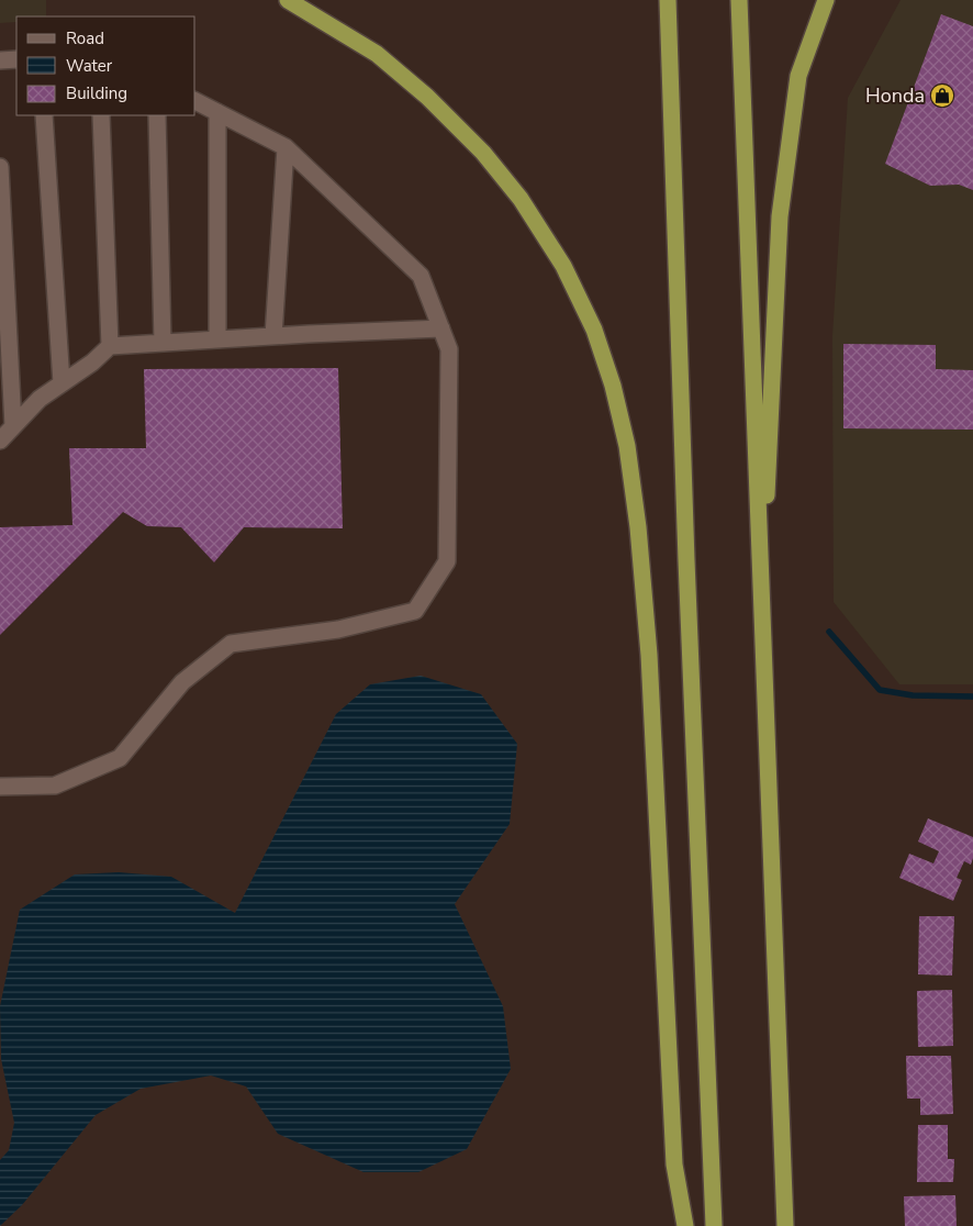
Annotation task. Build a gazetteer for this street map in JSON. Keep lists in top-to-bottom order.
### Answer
{
  "places": {
    "shop": ["Honda"]
  },
  "legend": ["Road", "Water", "Building"]
}
